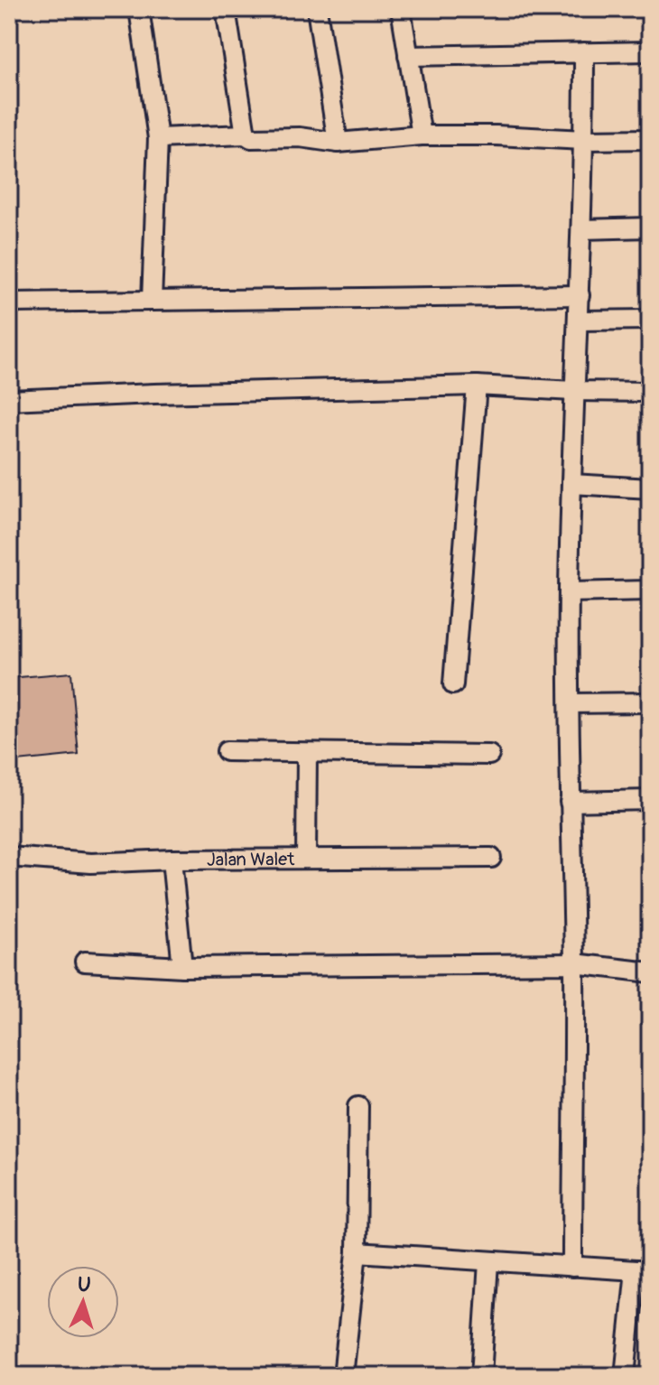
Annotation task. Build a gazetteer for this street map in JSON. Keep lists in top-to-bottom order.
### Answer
{
  "streets": {
    "street": ["Jalan Walet"]
  },
  "north": "top"
}
